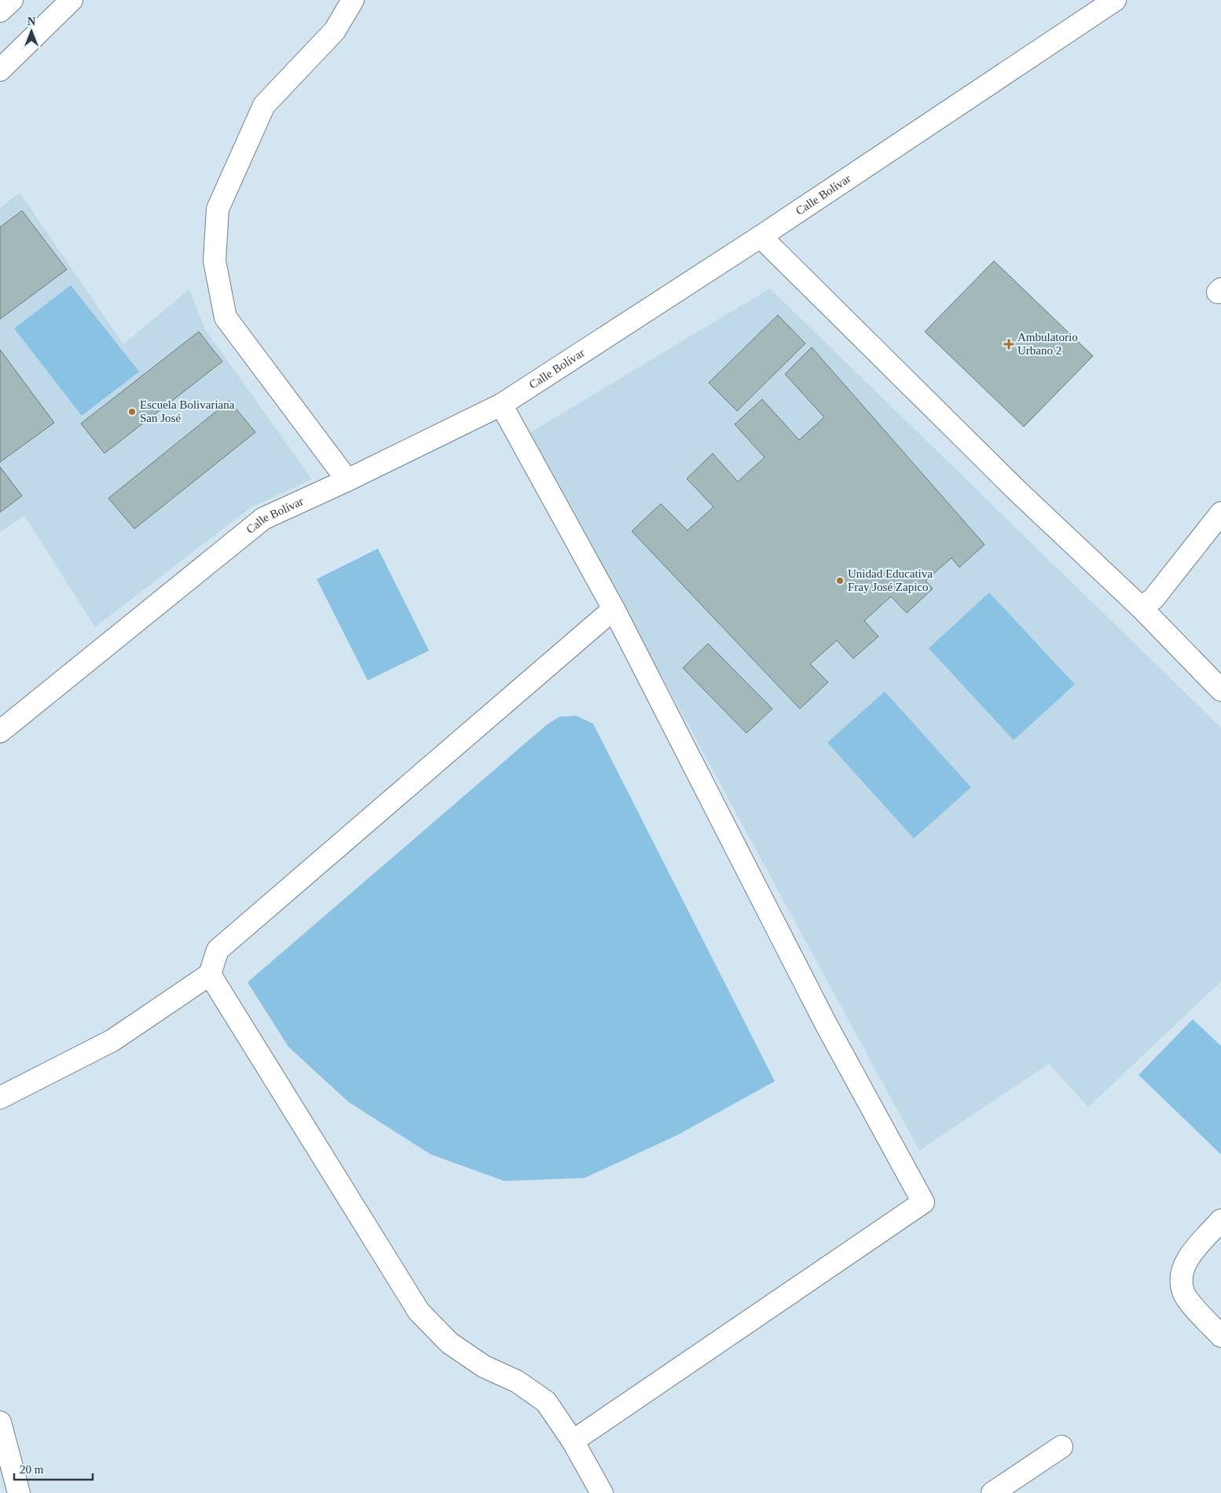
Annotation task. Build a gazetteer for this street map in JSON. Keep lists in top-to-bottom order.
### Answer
{
  "streets": {
    "street": ["Calle Bolívar"]
  },
  "places": {
    "health": ["Ambulatorio Urbano 2"],
    "other": ["Escuela Bolivariana San José", "Unidad Educativa Fray José Zapico"]
  },
  "scale_bar": "20 m",
  "north": "top"
}
